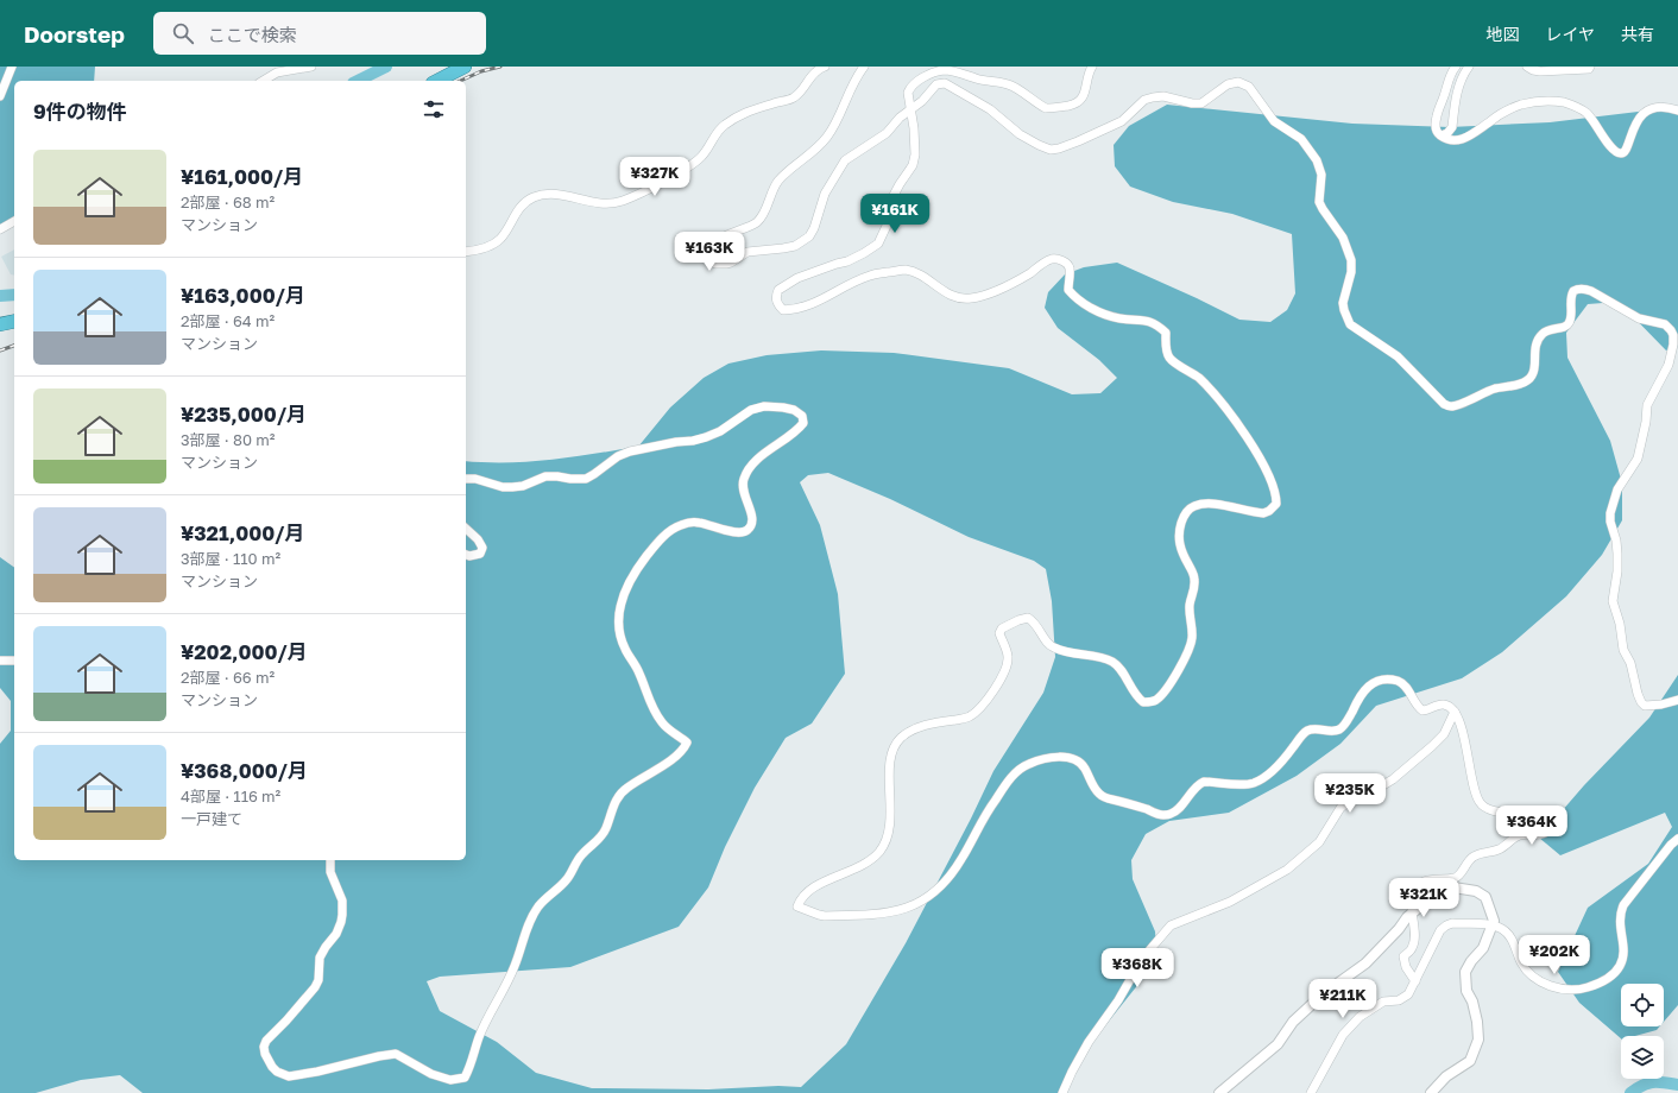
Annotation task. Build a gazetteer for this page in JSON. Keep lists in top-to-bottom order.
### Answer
{
  "page": {
    "header": "Doorstep",
    "search": "ここで検索",
    "nav": ["地図", "レイヤ", "共有"],
    "heading": "9件の物件",
    "list": [
      {
        "name": "¥161,000/月",
        "note": "2部屋 · 68 m² · マンション"
      },
      {
        "name": "¥163,000/月",
        "note": "2部屋 · 64 m² · マンション"
      },
      {
        "name": "¥235,000/月",
        "note": "3部屋 · 80 m² · マンション"
      },
      {
        "name": "¥321,000/月",
        "note": "3部屋 · 110 m² · マンション"
      },
      {
        "name": "¥202,000/月",
        "note": "2部屋 · 66 m² · マンション"
      },
      {
        "name": "¥368,000/月",
        "note": "4部屋 · 116 m² · 一戸建て"
      }
    ],
    "price": [
      "¥327K",
      "¥161K",
      "¥163K",
      "¥235K",
      "¥364K",
      "¥321K",
      "¥202K",
      "¥368K",
      "¥211K"
    ]
  }
}
